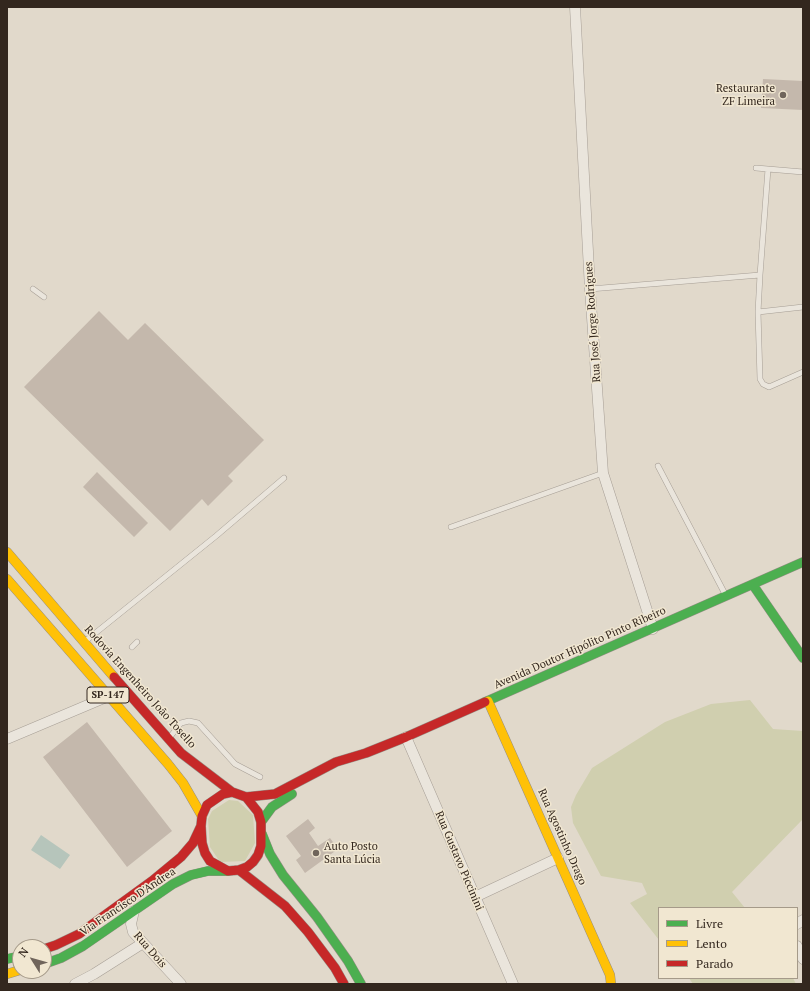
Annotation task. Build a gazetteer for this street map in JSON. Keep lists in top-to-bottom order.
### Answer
{
  "streets": {
    "main road": [
      "Avenida Doutor Hipólito Pinto Ribeiro",
      "Rodovia Engenheiro João Tosello",
      "SP-147",
      "Rua Agostinho Drago",
      "Via Francisco D'Andrea"
    ],
    "street": ["Rua José Jorge Rodrigues", "Rua Gustavo Piccinini", "Rua Dois"]
  },
  "crossings": [
    ["Rua José Jorge Rodrigues", "Avenida Doutor Hipólito Pinto Ribeiro"],
    ["Avenida Doutor Hipólito Pinto Ribeiro", "Rodovia Engenheiro João Tosello"],
    ["Avenida Doutor Hipólito Pinto Ribeiro", "SP-147"],
    ["Avenida Doutor Hipólito Pinto Ribeiro", "Rua Agostinho Drago"],
    ["Avenida Doutor Hipólito Pinto Ribeiro", "Rua Gustavo Piccinini"],
    ["Avenida Doutor Hipólito Pinto Ribeiro", "Via Francisco D'Andrea"],
    ["Rodovia Engenheiro João Tosello", "SP-147"],
    ["Rodovia Engenheiro João Tosello", "Via Francisco D'Andrea"],
    ["SP-147", "Via Francisco D'Andrea"],
    ["Via Francisco D'Andrea", "Rua Dois"]
  ],
  "places": ["Restaurante ZF Limeira", "Auto Posto Santa Lúcia"],
  "legend": ["Livre", "Lento", "Parado"],
  "north": "top left"
}
